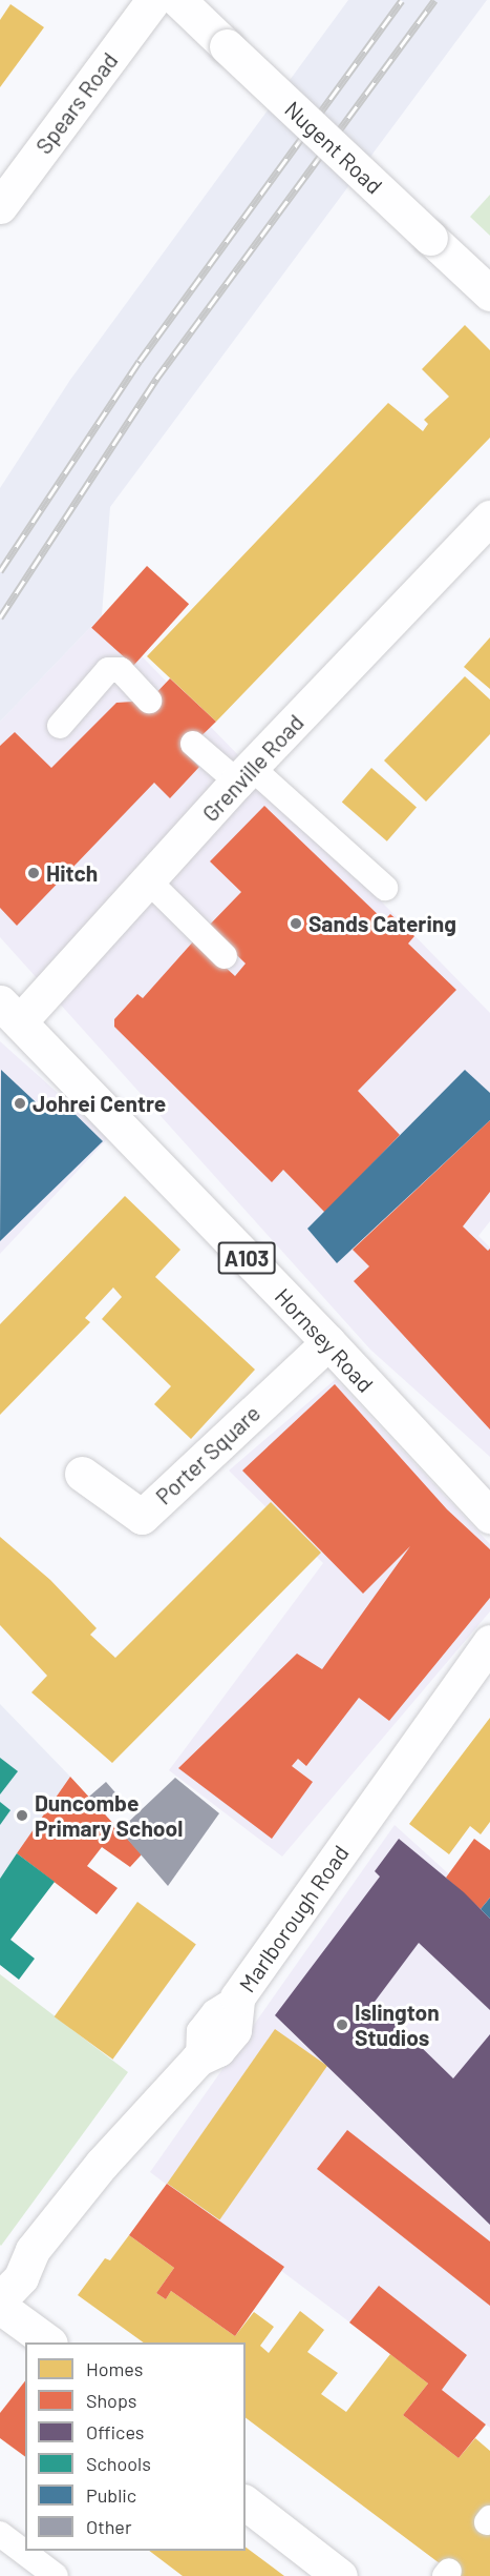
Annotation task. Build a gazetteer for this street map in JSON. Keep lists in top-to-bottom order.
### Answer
{
  "streets": {
    "street": [
      "Spears Road",
      "Nugent Road",
      "Grenville Road",
      "A103",
      "Hornsey Road",
      "Porter Square",
      "Marlborough Road"
    ]
  },
  "crossings": [
    ["Grenville Road", "Hornsey Road"],
    ["Hornsey Road", "Porter Square"]
  ],
  "places": [
    "Hitch",
    "Sands Catering",
    "Johrei Centre",
    "Duncombe Primary School",
    "Islington Studios"
  ],
  "legend": [
    "Homes",
    "Shops",
    "Offices",
    "Schools",
    "Public",
    "Other"
  ]
}
